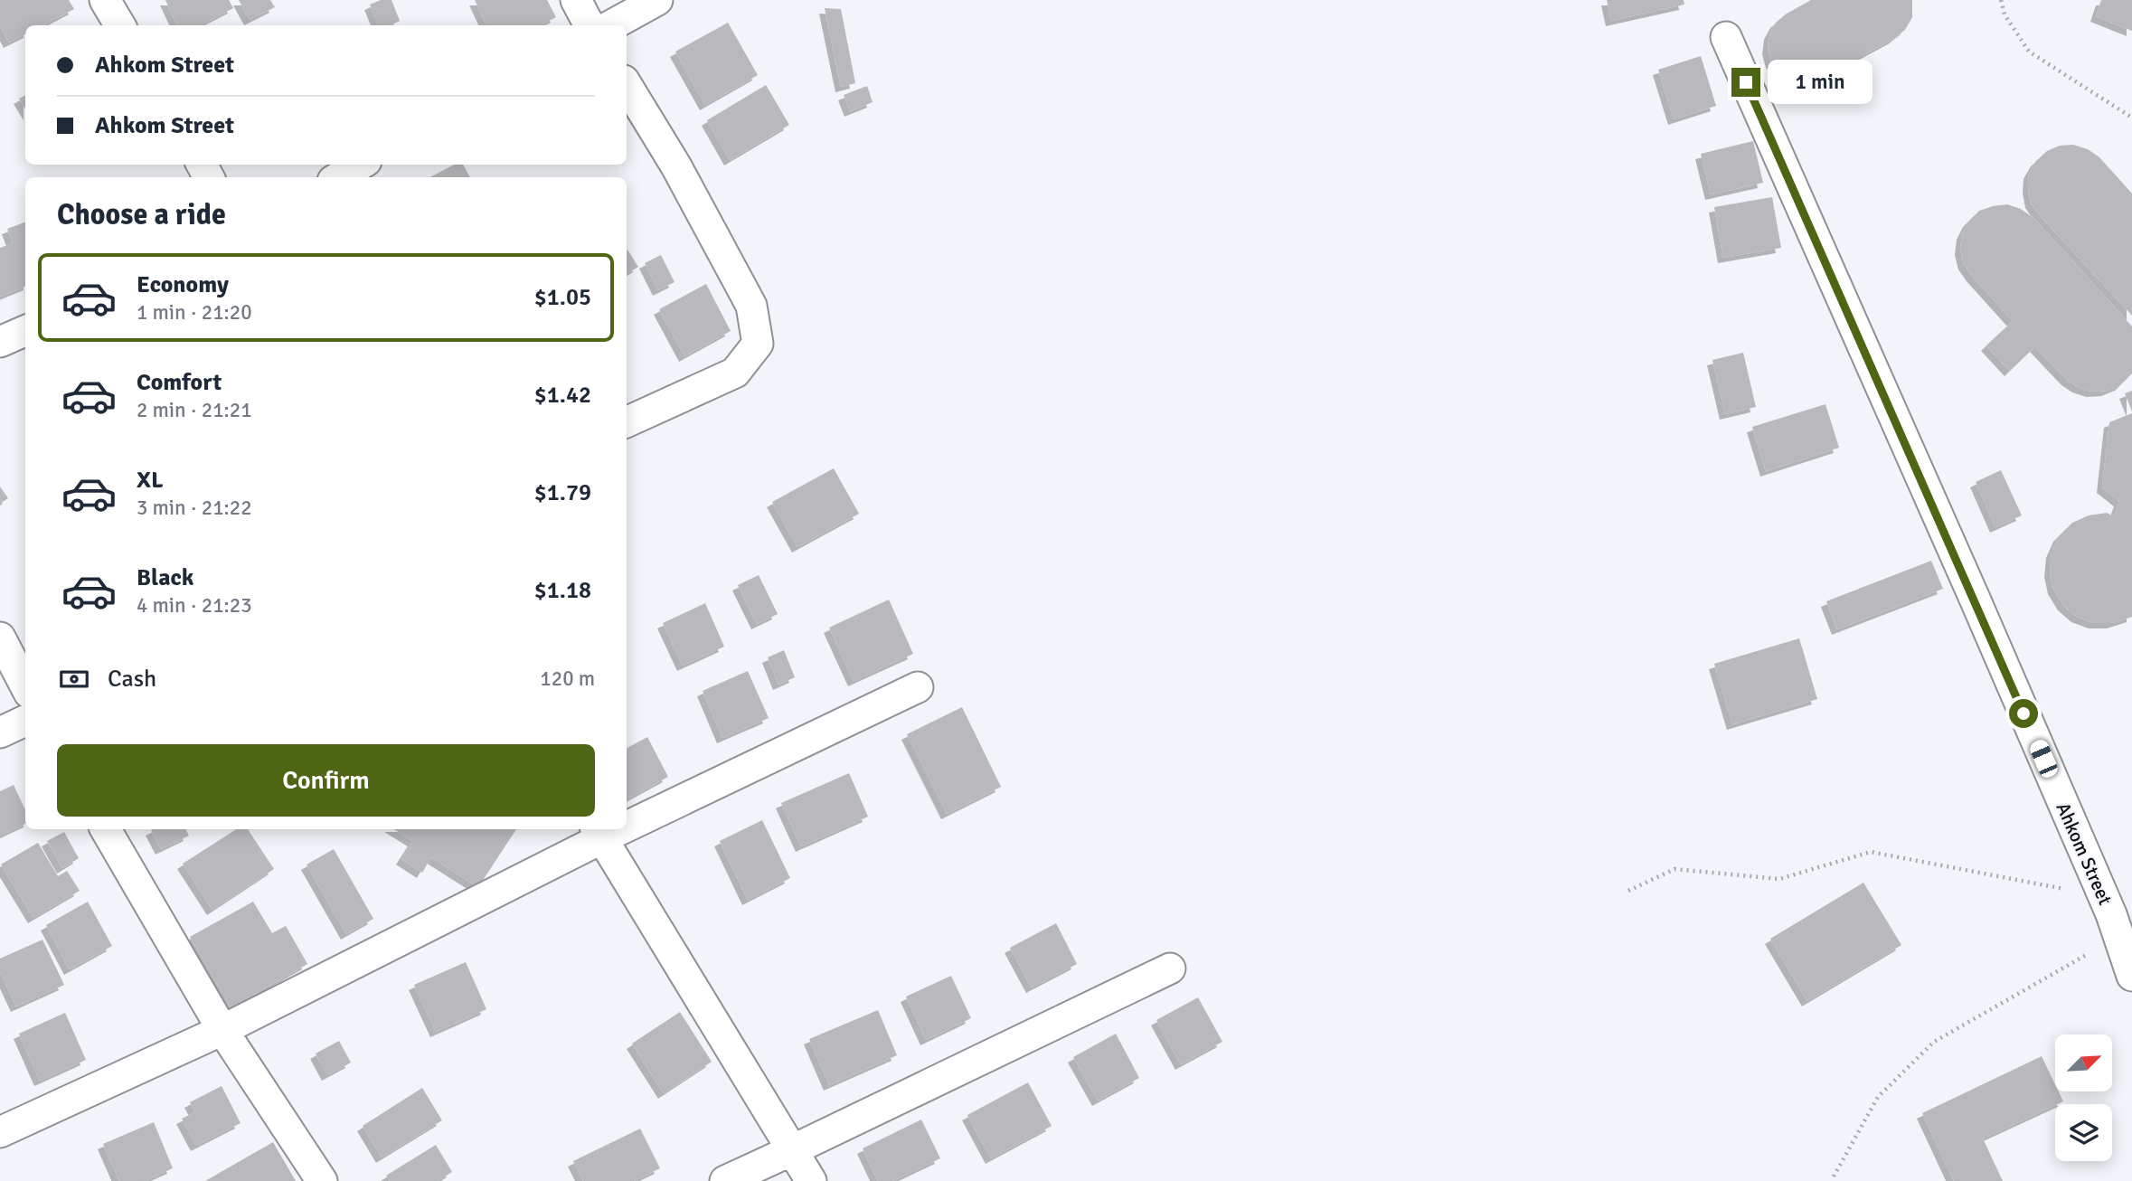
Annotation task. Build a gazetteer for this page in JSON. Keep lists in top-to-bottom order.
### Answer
{
  "streets": {
    "street": ["Ahkom Street"]
  },
  "north": "top right",
  "page": {
    "banner": ["Ahkom Street", "Ahkom Street"],
    "bubble": "1 min",
    "heading": "Choose a ride",
    "list": [
      {
        "name": "Economy",
        "note": "1 min · 21:20",
        "value": "$1.05"
      },
      {
        "name": "Comfort",
        "note": "2 min · 21:21",
        "value": "$1.42"
      },
      {
        "name": "XL",
        "note": "3 min · 21:22",
        "value": "$1.79"
      },
      {
        "name": "Black",
        "note": "4 min · 21:23",
        "value": "$1.18"
      }
    ],
    "pay": ["Cash", "120 m"],
    "buttons": "Confirm"
  }
}
